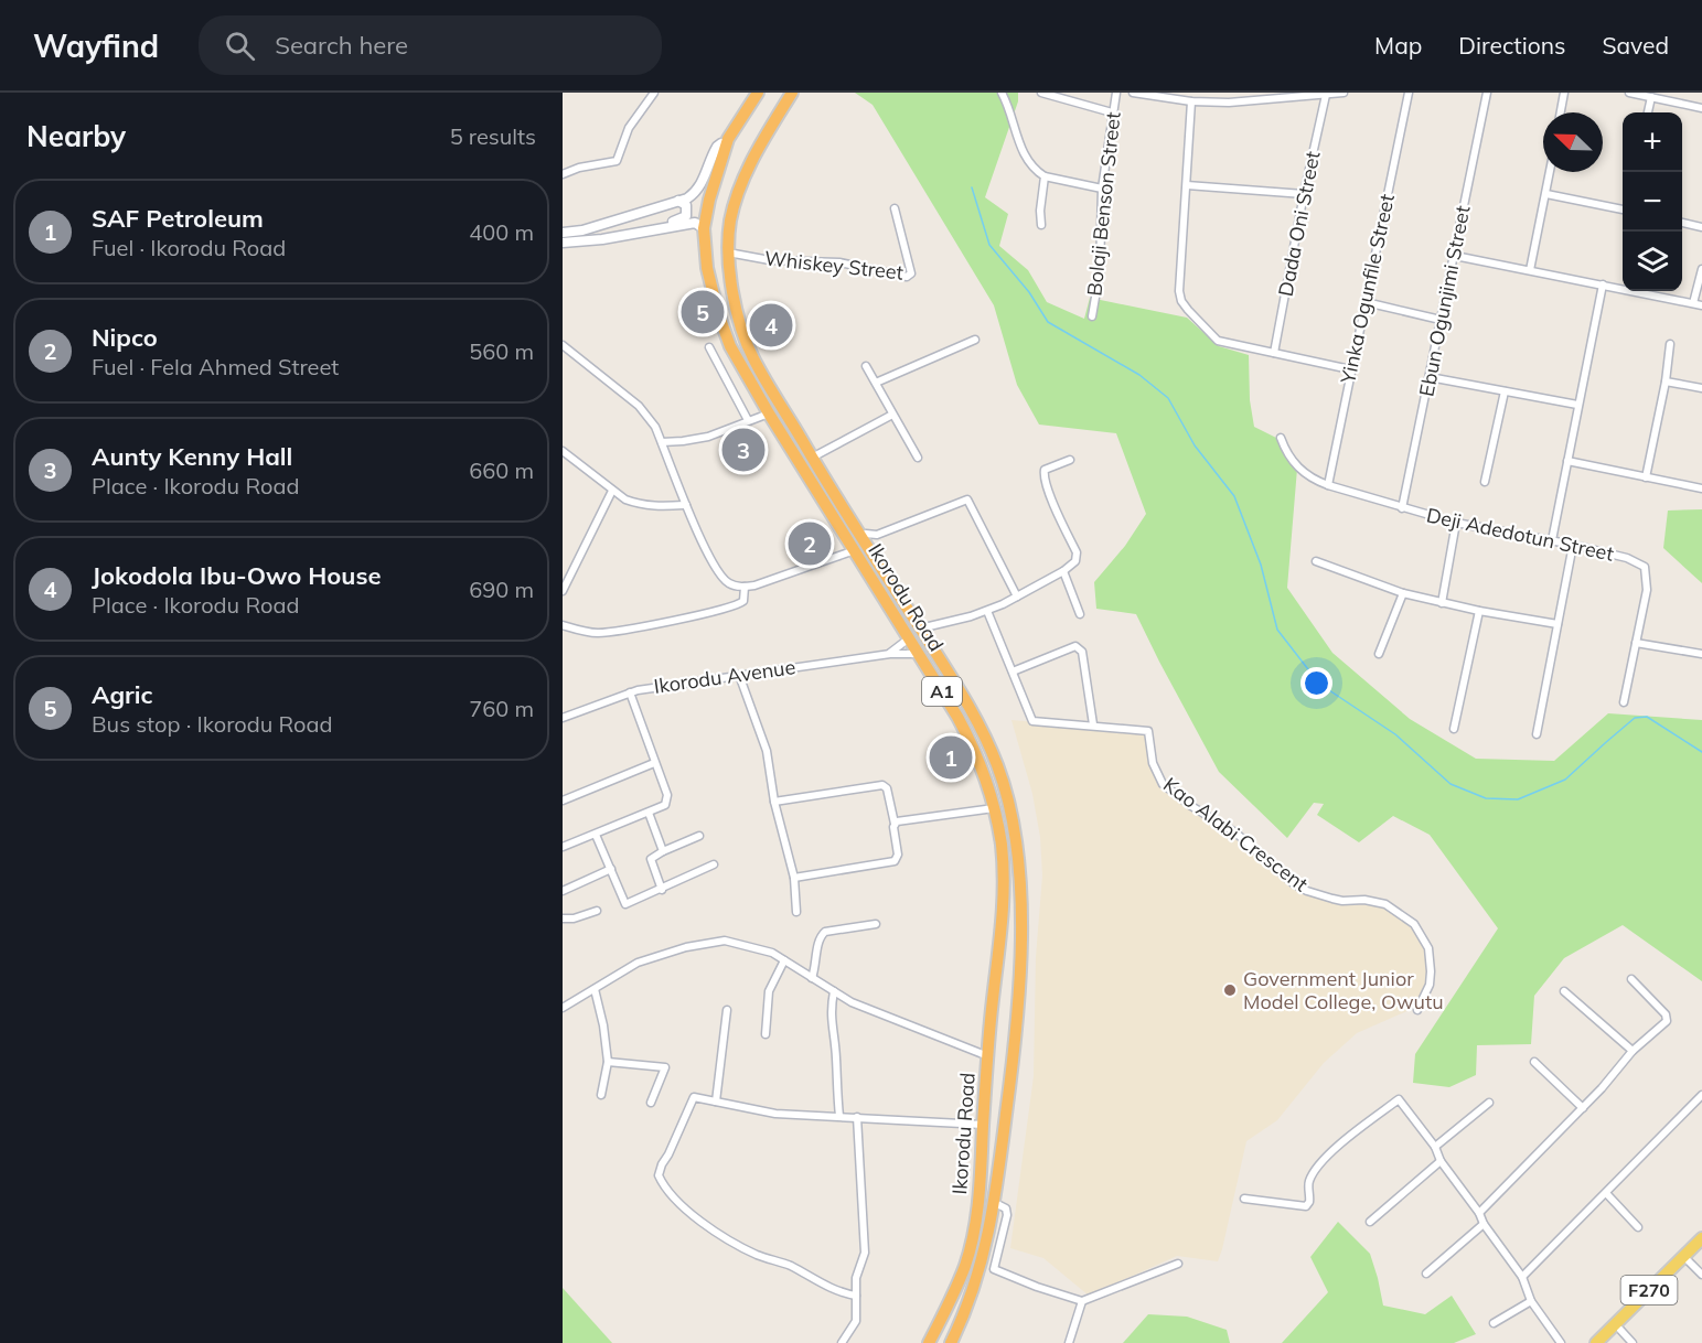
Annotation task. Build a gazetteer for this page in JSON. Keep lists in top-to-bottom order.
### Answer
{
  "streets": {
    "highway": ["Ikorodu Road", "A1"],
    "main road": ["F270"],
    "street": [
      "Bolaji Benson Street",
      "Dada Oni Street",
      "Whiskey Street",
      "Yinka Ogunfile Street",
      "Ebun Ogunjimi Street",
      "Deji Adedotun Street",
      "Ikorodu Avenue",
      "Kao Alabi Crescent"
    ]
  },
  "crossings": [
    ["Whiskey Street", "Ikorodu Road"],
    ["Yinka Ogunfile Street", "Deji Adedotun Street"],
    ["Ebun Ogunjimi Street", "Deji Adedotun Street"],
    ["Ikorodu Road", "Ikorodu Avenue"]
  ],
  "places": ["Government Junior Model College, Owutu"],
  "north": "top left",
  "page": {
    "header": "Wayfind",
    "search": "Search here",
    "nav": ["Map", "Directions", "Saved"],
    "heading": ["Nearby", "5 results"],
    "map_buttons": ["+", "−"],
    "list": [
      {
        "mark": "1",
        "name": "SAF Petroleum",
        "note": "Fuel · Ikorodu Road",
        "value": "400 m"
      },
      {
        "mark": "2",
        "name": "Nipco",
        "note": "Fuel · Fela Ahmed Street",
        "value": "560 m"
      },
      {
        "mark": "3",
        "name": "Aunty Kenny Hall",
        "note": "Place · Ikorodu Road",
        "value": "660 m"
      },
      {
        "mark": "4",
        "name": "Jokodola Ibu-Owo House",
        "note": "Place · Ikorodu Road",
        "value": "690 m"
      },
      {
        "mark": "5",
        "name": "Agric",
        "note": "Bus stop · Ikorodu Road",
        "value": "760 m"
      }
    ],
    "pins": [
      "5",
      "4",
      "3",
      "2",
      "1"
    ]
  }
}
